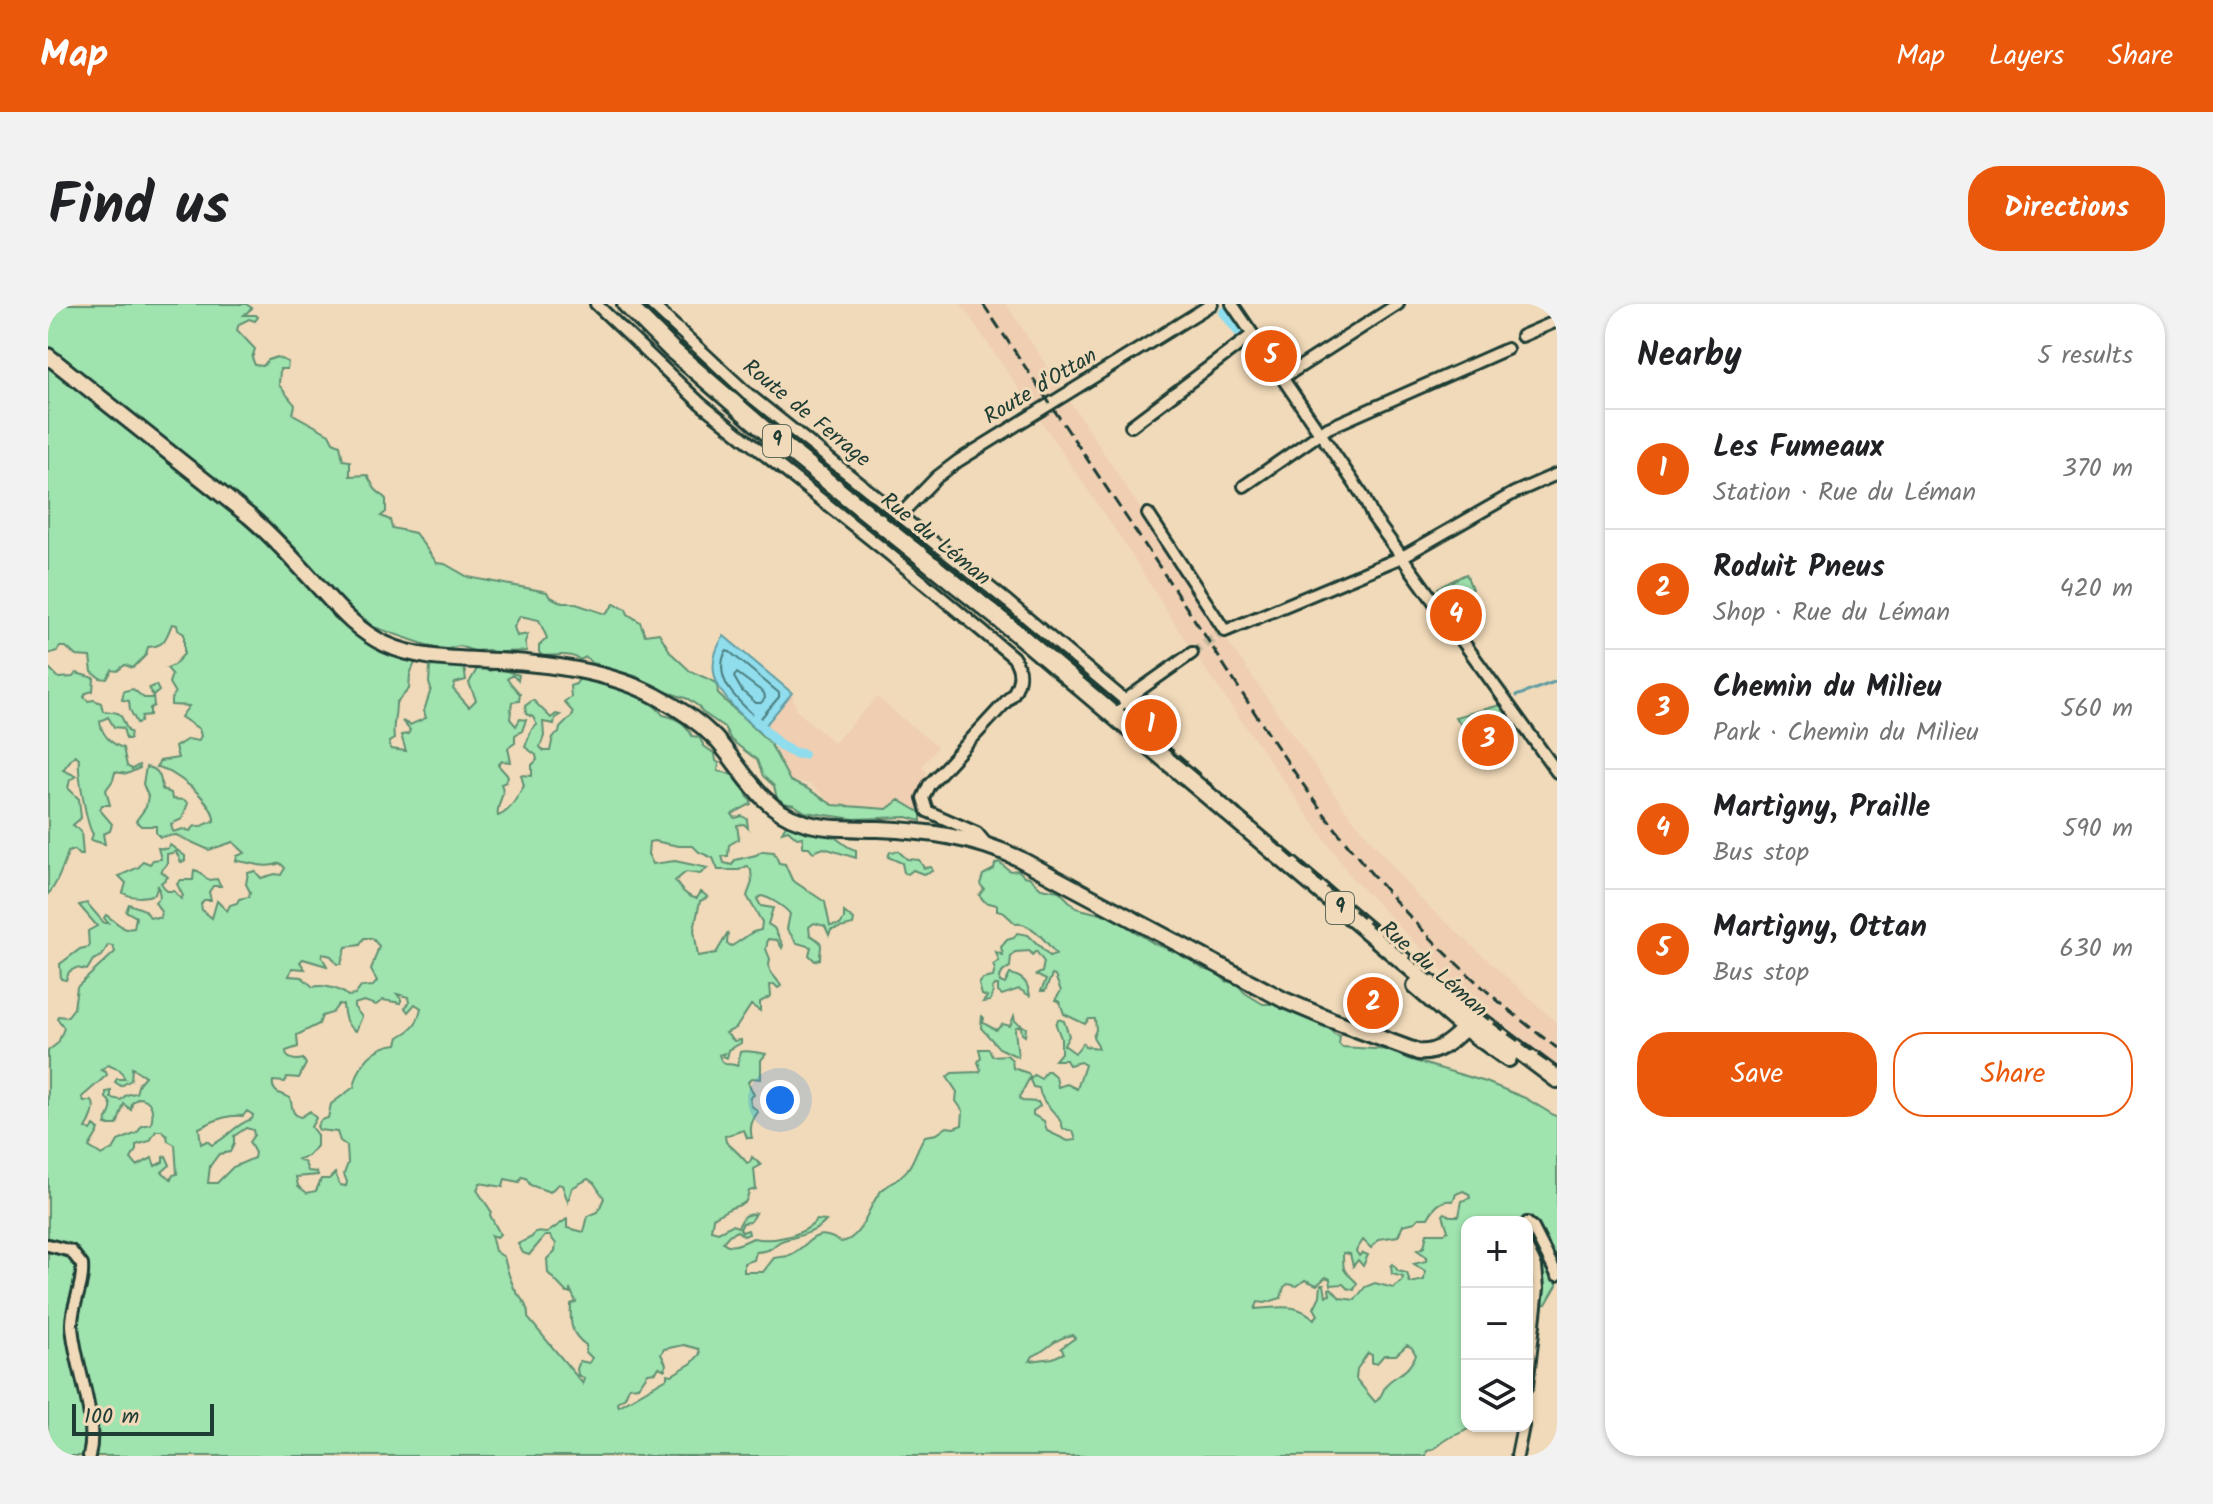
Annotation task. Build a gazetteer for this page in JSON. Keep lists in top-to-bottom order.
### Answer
{
  "streets": {
    "main road": ["9", "Rue du Léman"],
    "street": ["Route d'Ottan", "Route de Ferrage"]
  },
  "crossings": [
    ["Route d'Ottan", "Route de Ferrage"]
  ],
  "scale_bar": "100 m",
  "page": {
    "header": "Map",
    "nav": ["Map", "Layers", "Share"],
    "title": "Find us",
    "buttons": [
      "Directions",
      ["Save", "Share"]
    ],
    "heading": ["Nearby", "5 results"],
    "pins": [
      "5",
      "4",
      "1",
      "3",
      "2"
    ],
    "list": [
      {
        "mark": "1",
        "name": "Les Fumeaux",
        "note": "Station · Rue du Léman",
        "value": "370 m"
      },
      {
        "mark": "2",
        "name": "Roduit Pneus",
        "note": "Shop · Rue du Léman",
        "value": "420 m"
      },
      {
        "mark": "3",
        "name": "Chemin du Milieu",
        "note": "Park · Chemin du Milieu",
        "value": "560 m"
      },
      {
        "mark": "4",
        "name": "Martigny, Praille",
        "note": "Bus stop",
        "value": "590 m"
      },
      {
        "mark": "5",
        "name": "Martigny, Ottan",
        "note": "Bus stop",
        "value": "630 m"
      }
    ],
    "map_buttons": ["+", "−"],
    "scale": "100 m"
  }
}
